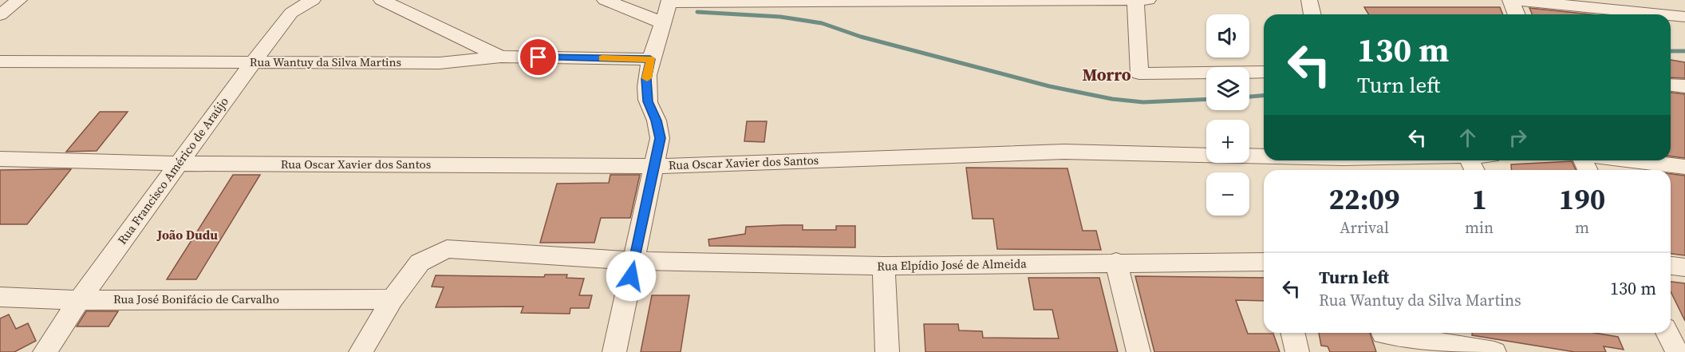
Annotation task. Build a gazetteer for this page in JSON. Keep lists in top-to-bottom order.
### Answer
{
  "streets": {
    "street": [
      "Rua Wantuy da Silva Martins",
      "Rua Oscar Xavier dos Santos",
      "Rua Francisco Américo de Araújo",
      "Rua Elpídio José de Almeida",
      "Rua José Bonifácio de Carvalho"
    ]
  },
  "crossings": [
    ["Rua Wantuy da Silva Martins", "Rua Francisco Américo de Araújo"],
    ["Rua Oscar Xavier dos Santos", "Rua Francisco Américo de Araújo"],
    ["Rua Francisco Américo de Araújo", "Rua José Bonifácio de Carvalho"],
    ["Rua Elpídio José de Almeida", "Rua José Bonifácio de Carvalho"]
  ],
  "districts": ["Morro", "João Dudu"],
  "page": {
    "map_buttons": ["+", "−"],
    "turn": ["130 m", "Turn left"],
    "eta": [
      "22:09",
      "Arrival",
      "1",
      "min",
      "190",
      "m"
    ],
    "list": [
      {
        "name": "Turn left",
        "note": "Rua Wantuy da Silva Martins",
        "value": "130 m"
      }
    ]
  }
}
